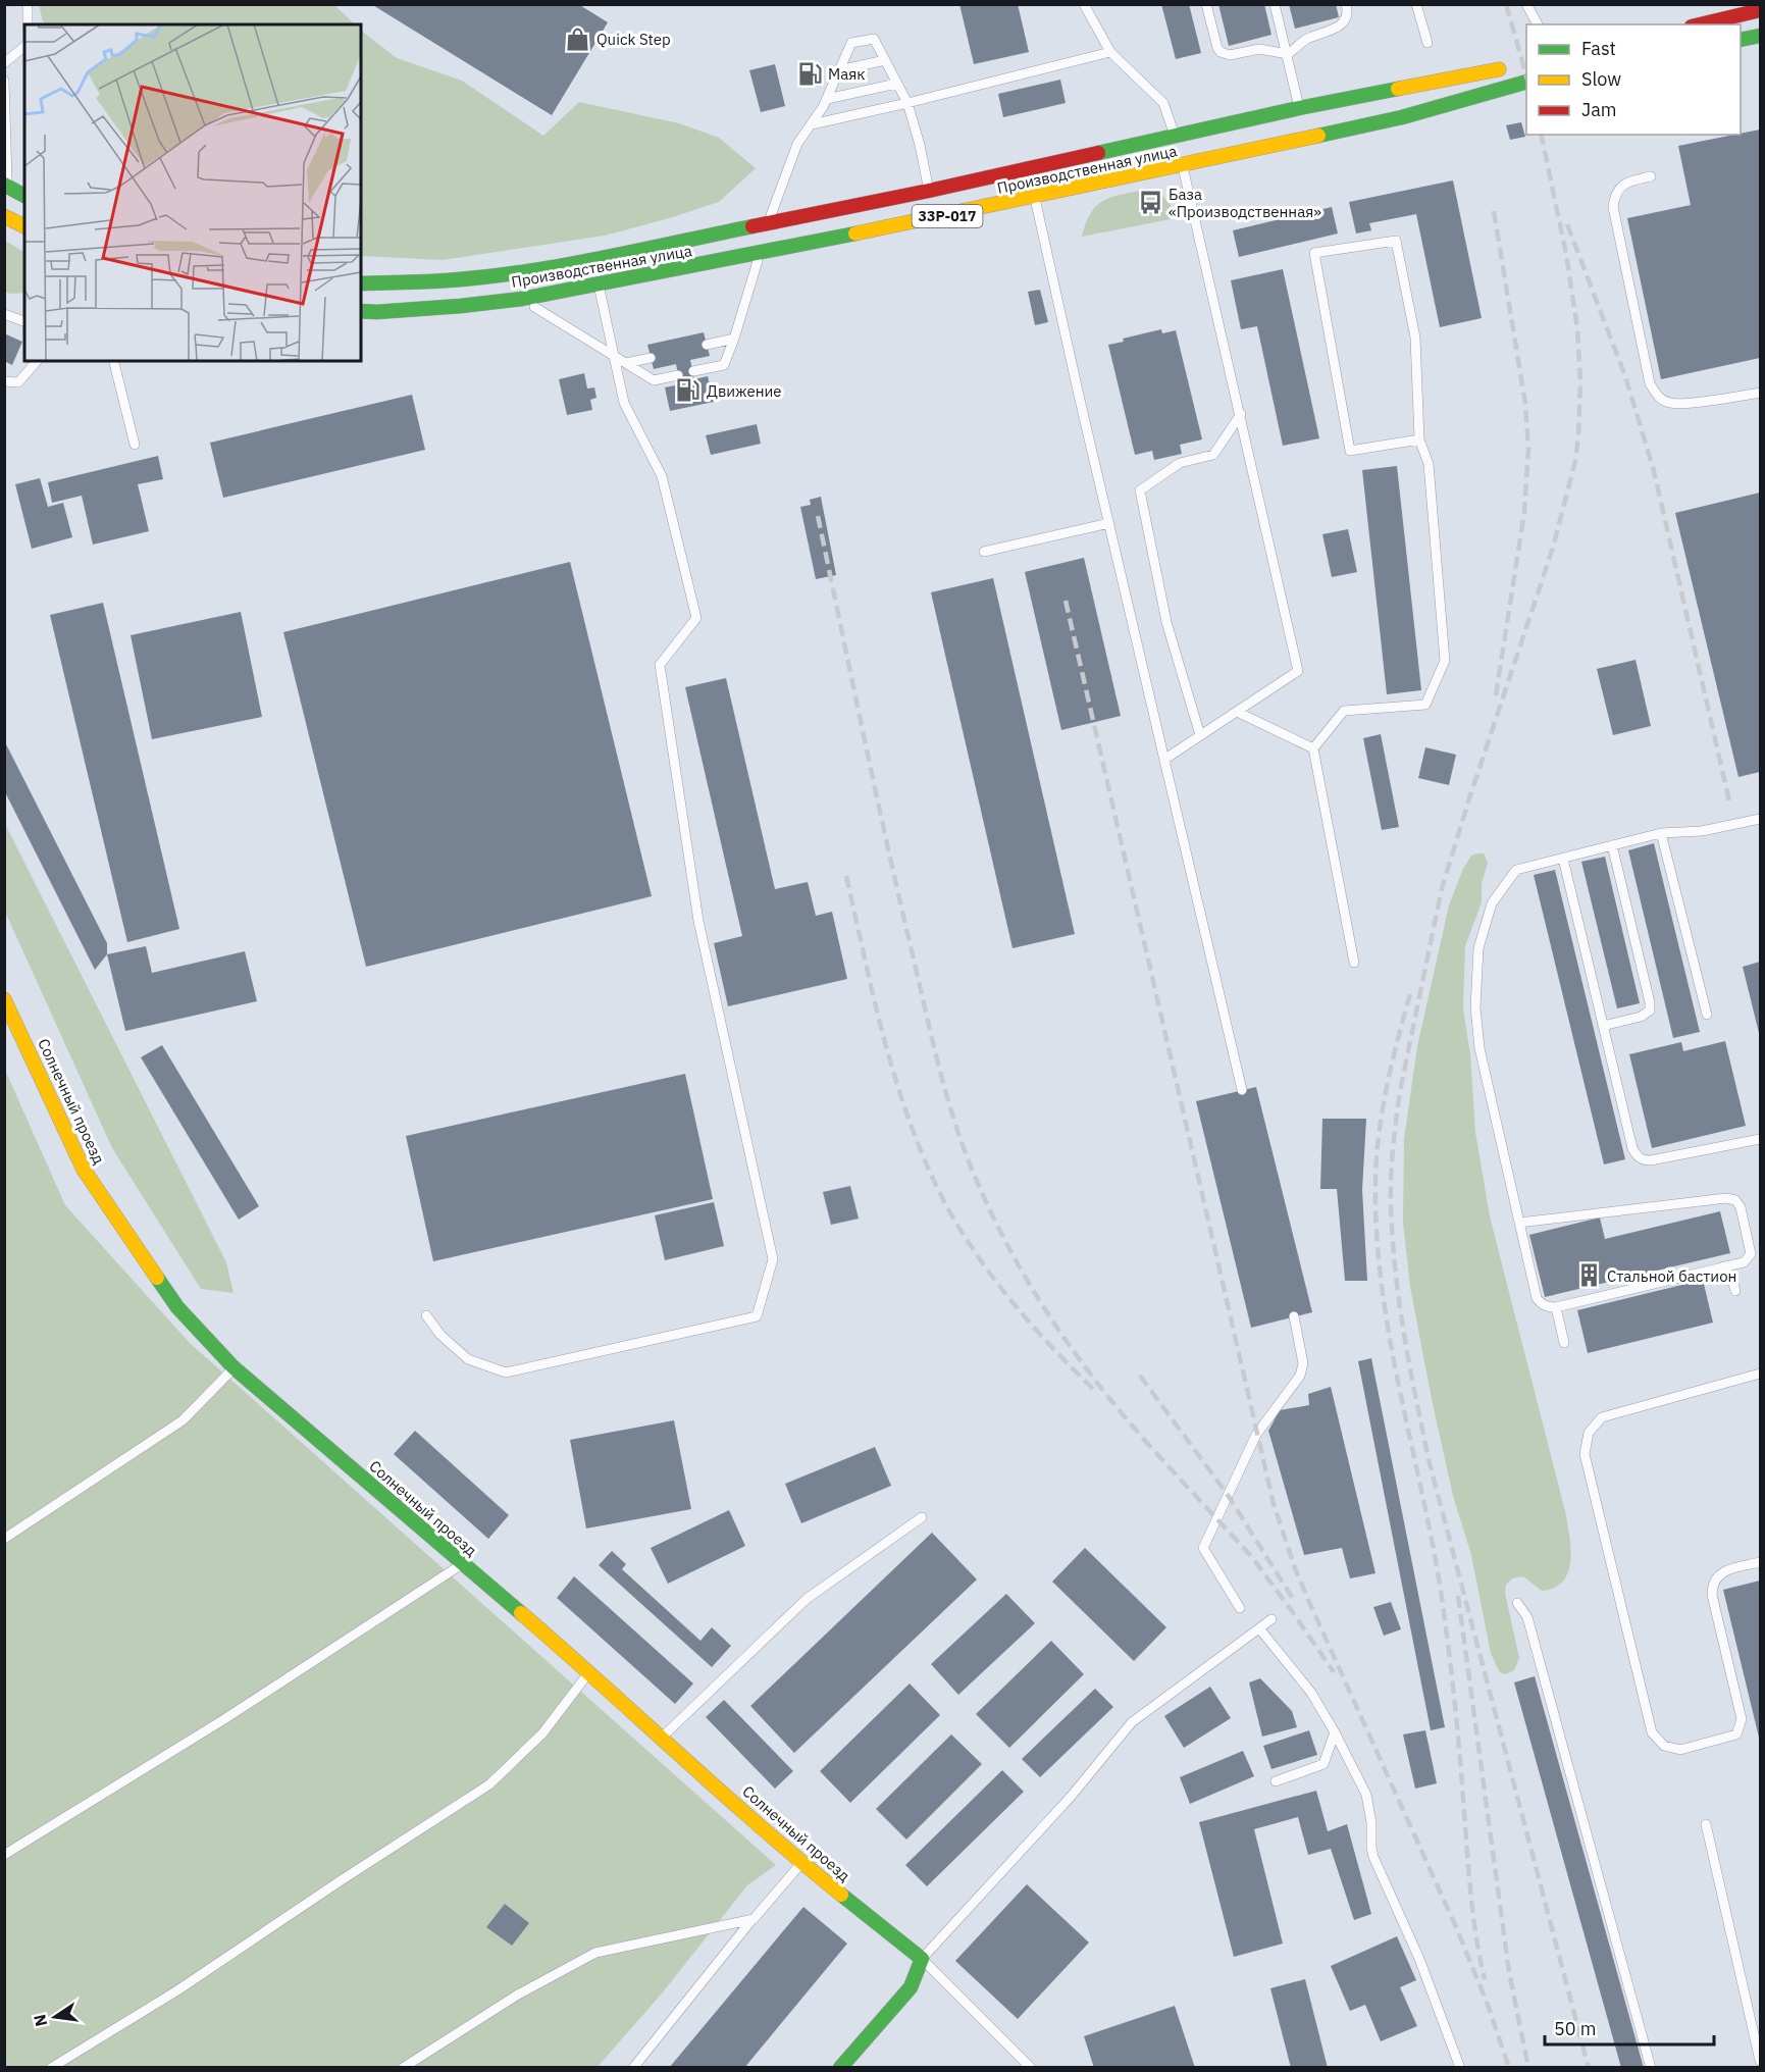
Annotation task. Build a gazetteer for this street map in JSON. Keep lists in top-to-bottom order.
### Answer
{
  "streets": {
    "main road": ["Производственная улица", "33Р-017", "Солнечный проезд"]
  },
  "places": {
    "shop": ["Quick Step"],
    "fuel station": ["Маяк", "Движение"],
    "bus stop": ["База «Производственная»"],
    "building": ["Стальной бастион"]
  },
  "legend": ["Fast", "Slow", "Jam"],
  "scale_bar": "50 m",
  "north": "left"
}
